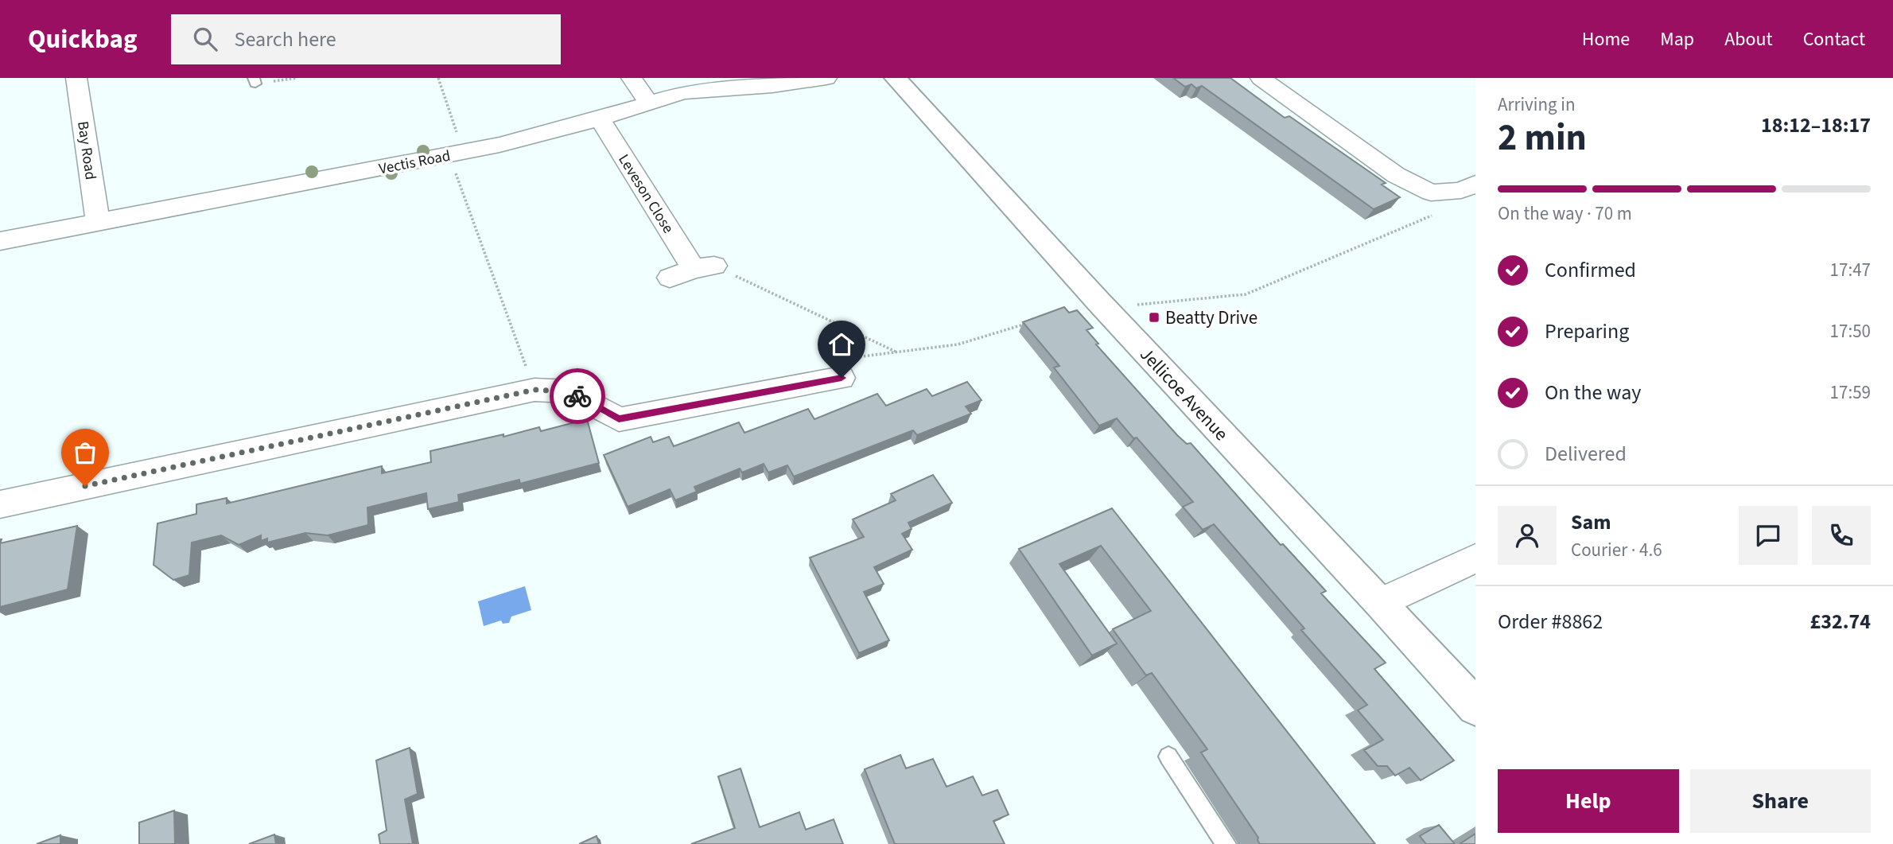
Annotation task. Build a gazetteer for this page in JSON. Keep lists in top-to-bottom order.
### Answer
{
  "streets": {
    "street": [
      "Bay Road",
      "Vectis Road",
      "Leveson Close",
      "Jellicoe Avenue"
    ]
  },
  "crossings": [
    ["Bay Road", "Vectis Road"],
    ["Vectis Road", "Leveson Close"]
  ],
  "places": {
    "transit": ["Beatty Drive"]
  },
  "page": {
    "header": "Quickbag",
    "search": "Search here",
    "nav": [
      "Home",
      "Map",
      "About",
      "Contact"
    ],
    "heading": ["2 min", "Arriving in", "18:12–18:17"],
    "panel": [
      "Sam",
      "Courier · 4.6",
      "Order #8862",
      "£32.74"
    ],
    "bar": "On the way · 70 m",
    "list": [
      ["Confirmed", "17:47"],
      ["Preparing", "17:50"],
      ["On the way", "17:59"],
      "Delivered"
    ],
    "buttons": ["Help", "Share"]
  }
}
